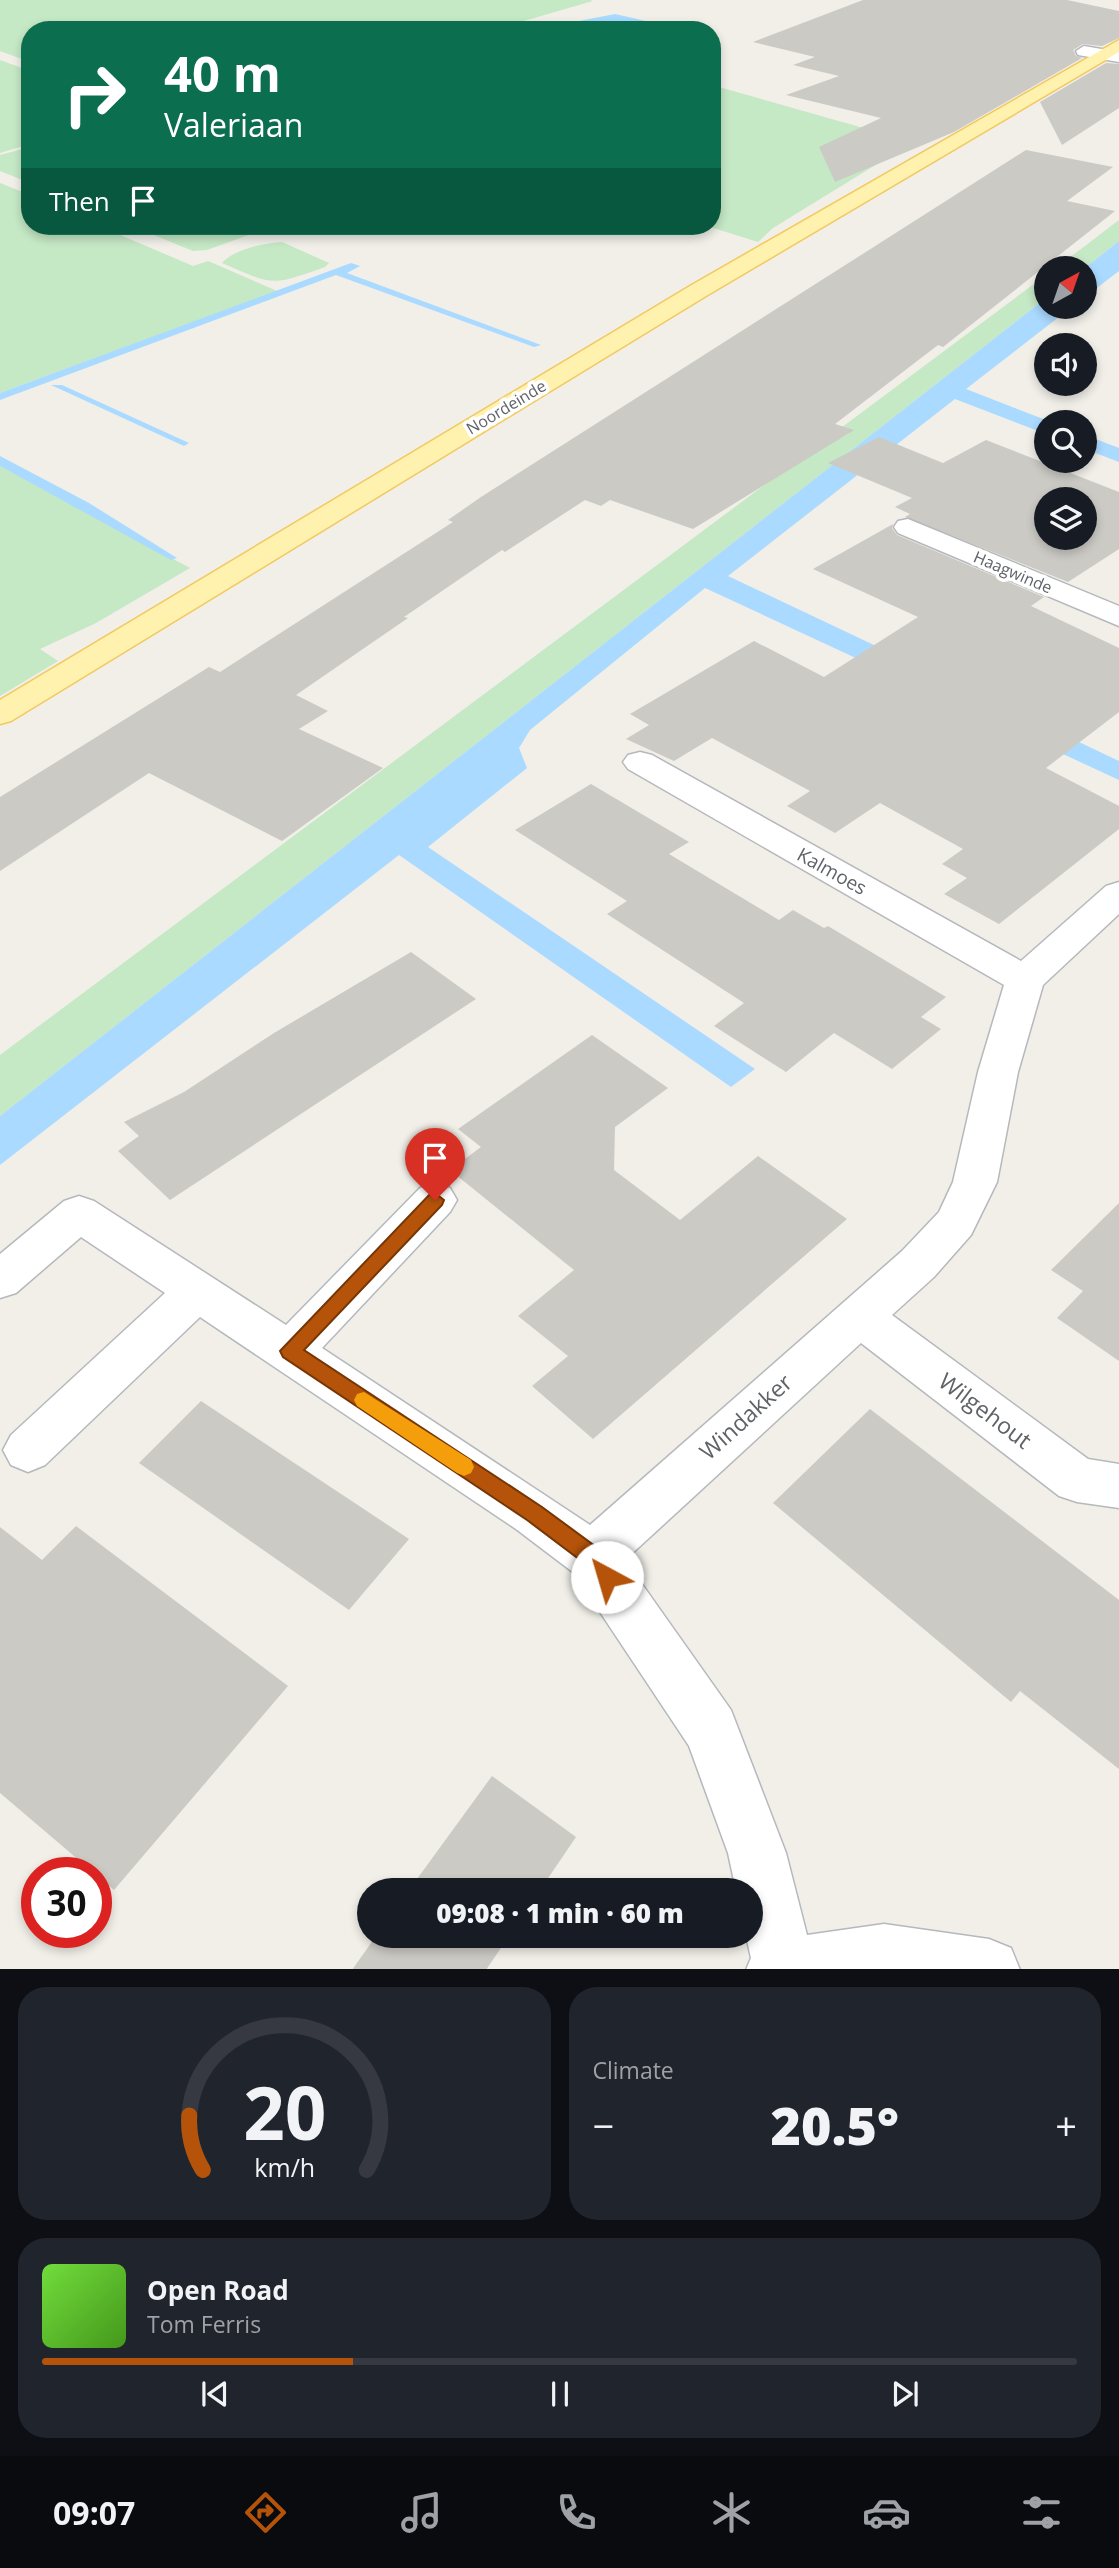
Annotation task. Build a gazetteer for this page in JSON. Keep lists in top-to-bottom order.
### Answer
{
  "streets": {
    "main road": ["Noordeinde"],
    "street": [
      "Haagwinde",
      "Kalmoes",
      "Wilgehout",
      "Windakker"
    ]
  },
  "crossings": [
    ["Kalmoes", "Windakker"],
    ["Wilgehout", "Windakker"]
  ],
  "north": "top right",
  "page": {
    "turn": ["40 m", "Valeriaan"],
    "then": "Then",
    "limit": "30",
    "trip": "09:08 · 1 min · 60 m",
    "tile": "Climate",
    "heat": ["−", "20.5°", "+"],
    "song": ["Open Road", "Tom Ferris"],
    "tabs": "09:07",
    "gauge": ["20", "km/h"]
  }
}
